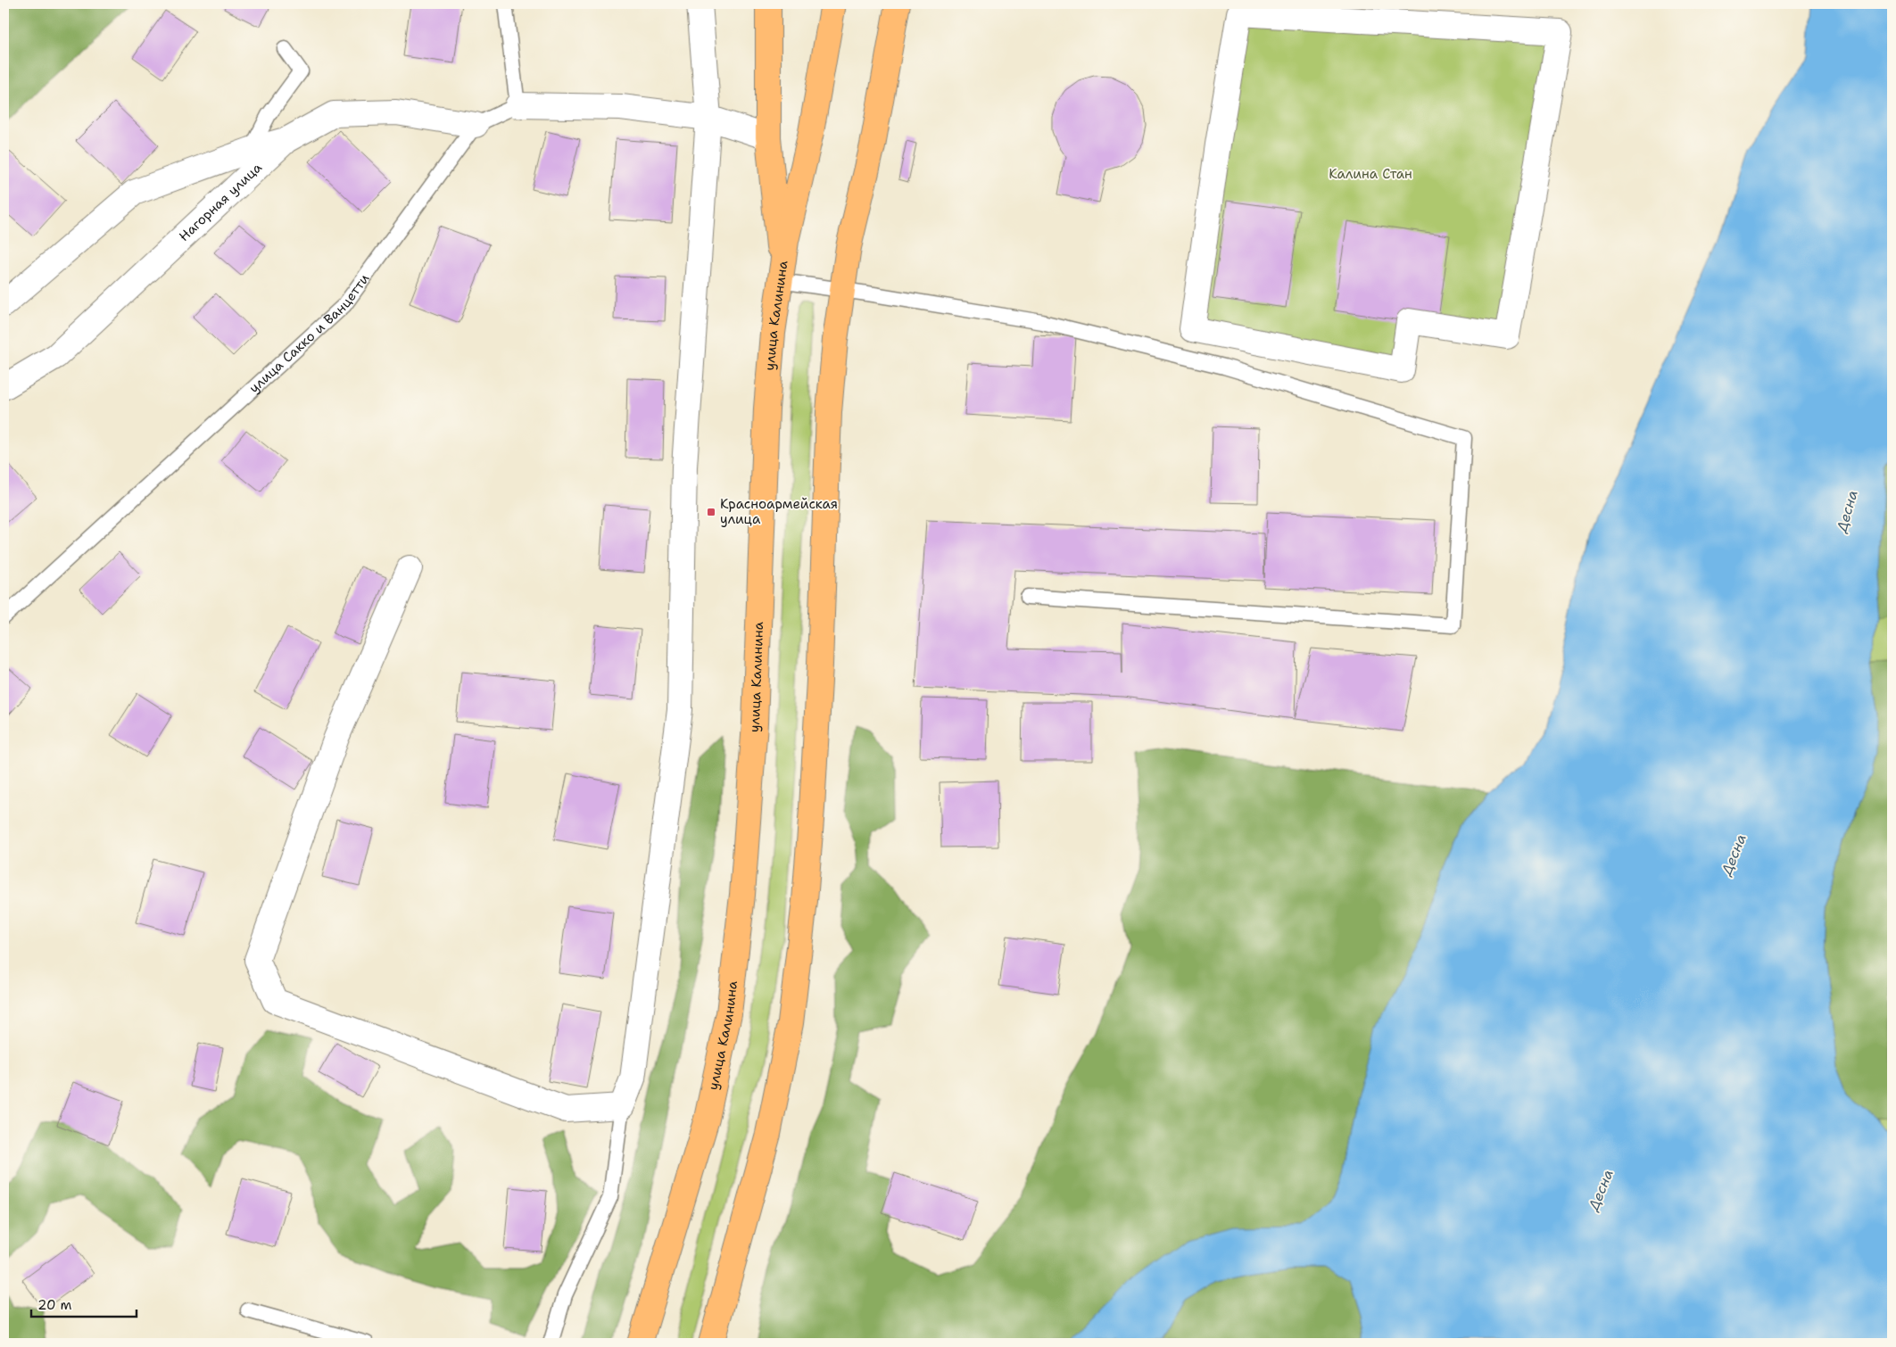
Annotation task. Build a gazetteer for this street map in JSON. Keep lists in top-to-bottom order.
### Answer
{
  "streets": {
    "main road": ["улица Калинина"],
    "street": ["Нагорная улица"],
    "lane": ["улица Сакко и Ванцетти"]
  },
  "crossings": [
    ["Нагорная улица", "улица Сакко и Ванцетти"]
  ],
  "water": ["Десна"],
  "parks": ["Калина Стан"],
  "places": {
    "transit": ["Красноармейская улица"]
  },
  "scale_bar": "20 m"
}
